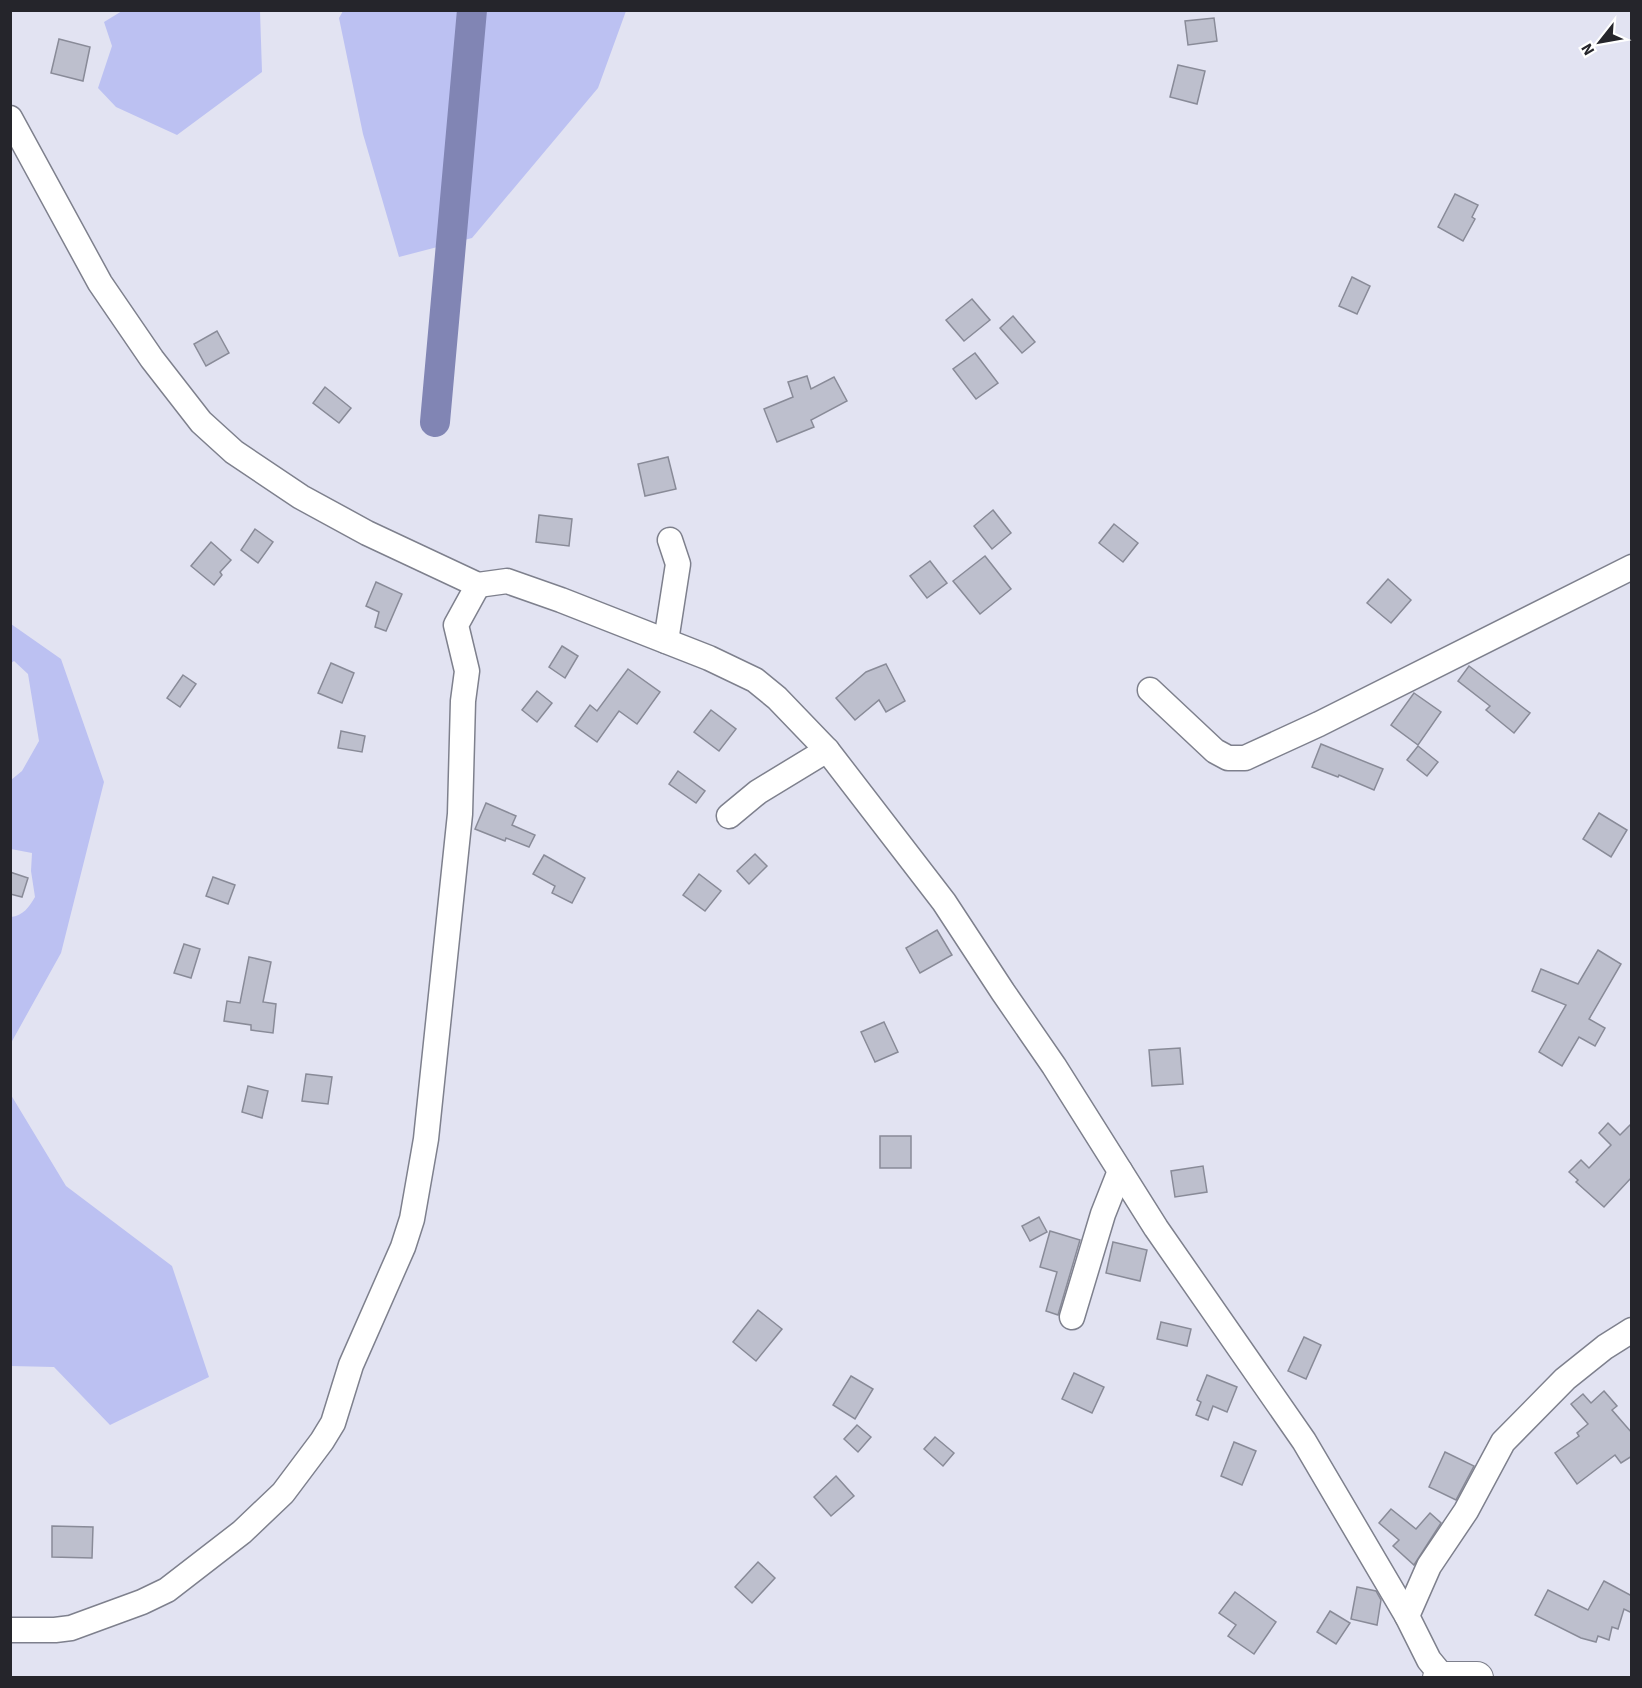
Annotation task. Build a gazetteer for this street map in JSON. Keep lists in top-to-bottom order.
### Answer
{
  "north": "bottom left"
}
